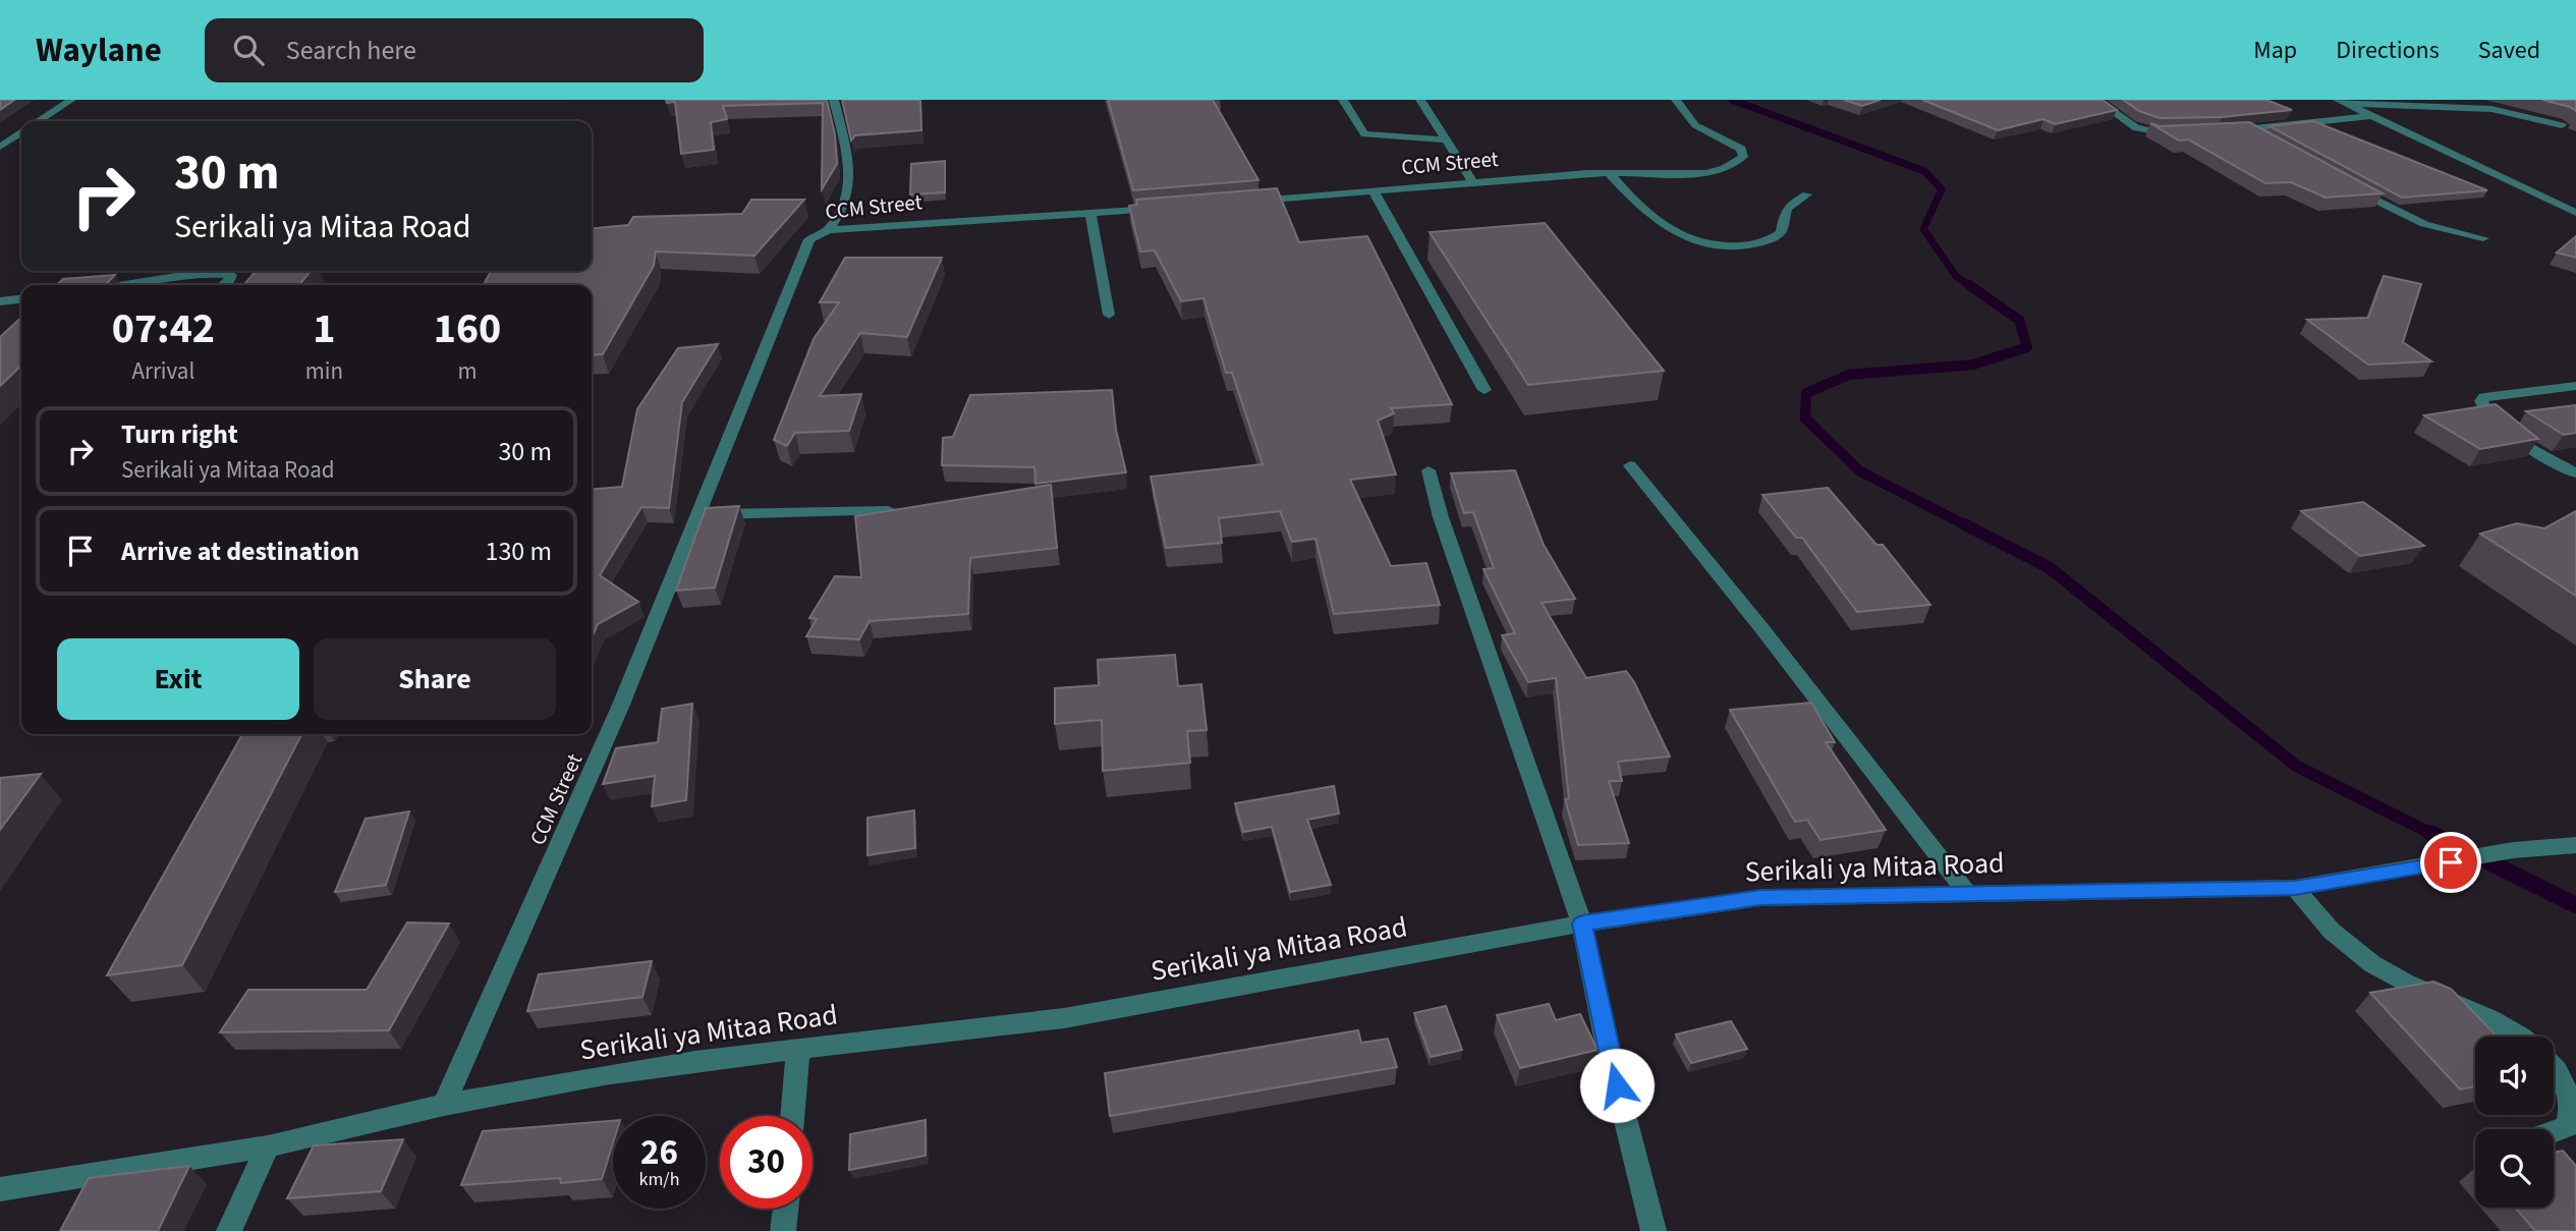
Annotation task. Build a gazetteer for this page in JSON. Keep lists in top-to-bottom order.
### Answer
{
  "streets": {
    "street": ["CCM Street", "Serikali ya Mitaa Road"]
  },
  "crossings": [
    ["CCM Street", "Serikali ya Mitaa Road"]
  ],
  "page": {
    "header": "Waylane",
    "search": "Search here",
    "nav": ["Map", "Directions", "Saved"],
    "turn": ["30 m", "Serikali ya Mitaa Road"],
    "eta": [
      "07:42",
      "Arrival",
      "1",
      "min",
      "160",
      "m"
    ],
    "list": [
      {
        "name": "Turn right",
        "note": "Serikali ya Mitaa Road",
        "value": "30 m"
      },
      {
        "name": "Arrive at destination",
        "value": "130 m"
      }
    ],
    "buttons": ["Exit", "Share"],
    "speed": "26 km/h",
    "limit": "30"
  }
}
